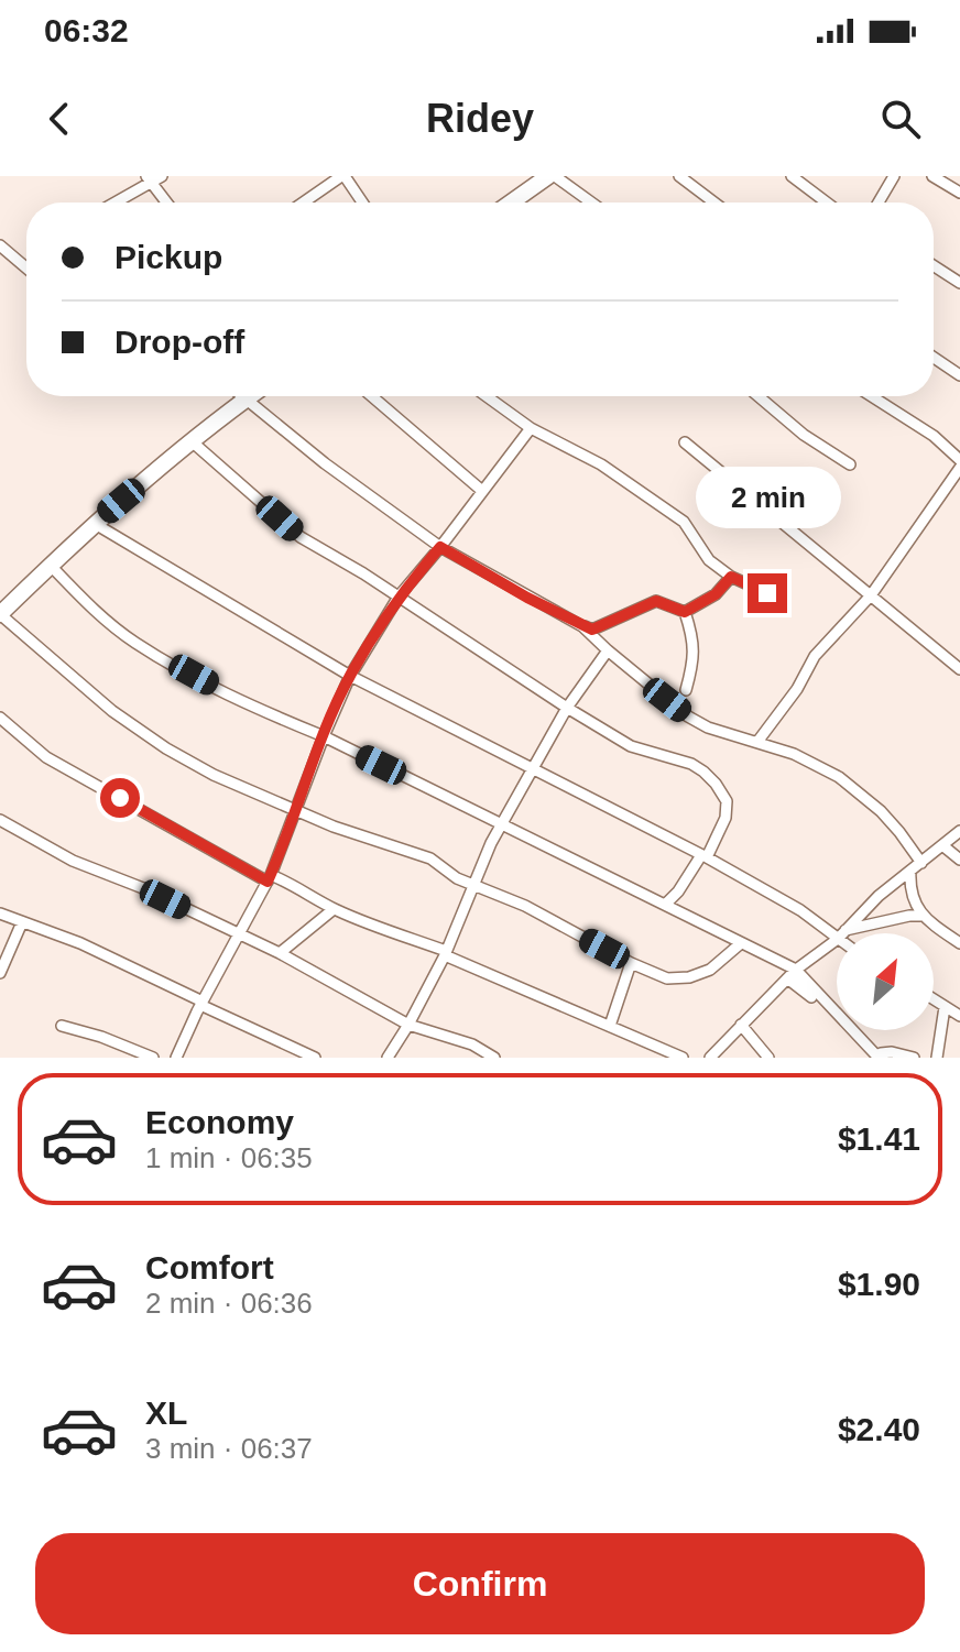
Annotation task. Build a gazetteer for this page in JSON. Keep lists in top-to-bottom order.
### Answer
{
  "north": "top right",
  "page": {
    "status": "06:32",
    "header": "Ridey",
    "banner": ["Pickup", "Drop-off"],
    "bubble": "2 min",
    "list": [
      {
        "name": "Economy",
        "note": "1 min · 06:35",
        "value": "$1.41"
      },
      {
        "name": "Comfort",
        "note": "2 min · 06:36",
        "value": "$1.90"
      },
      {
        "name": "XL",
        "note": "3 min · 06:37",
        "value": "$2.40"
      }
    ],
    "buttons": "Confirm"
  }
}
